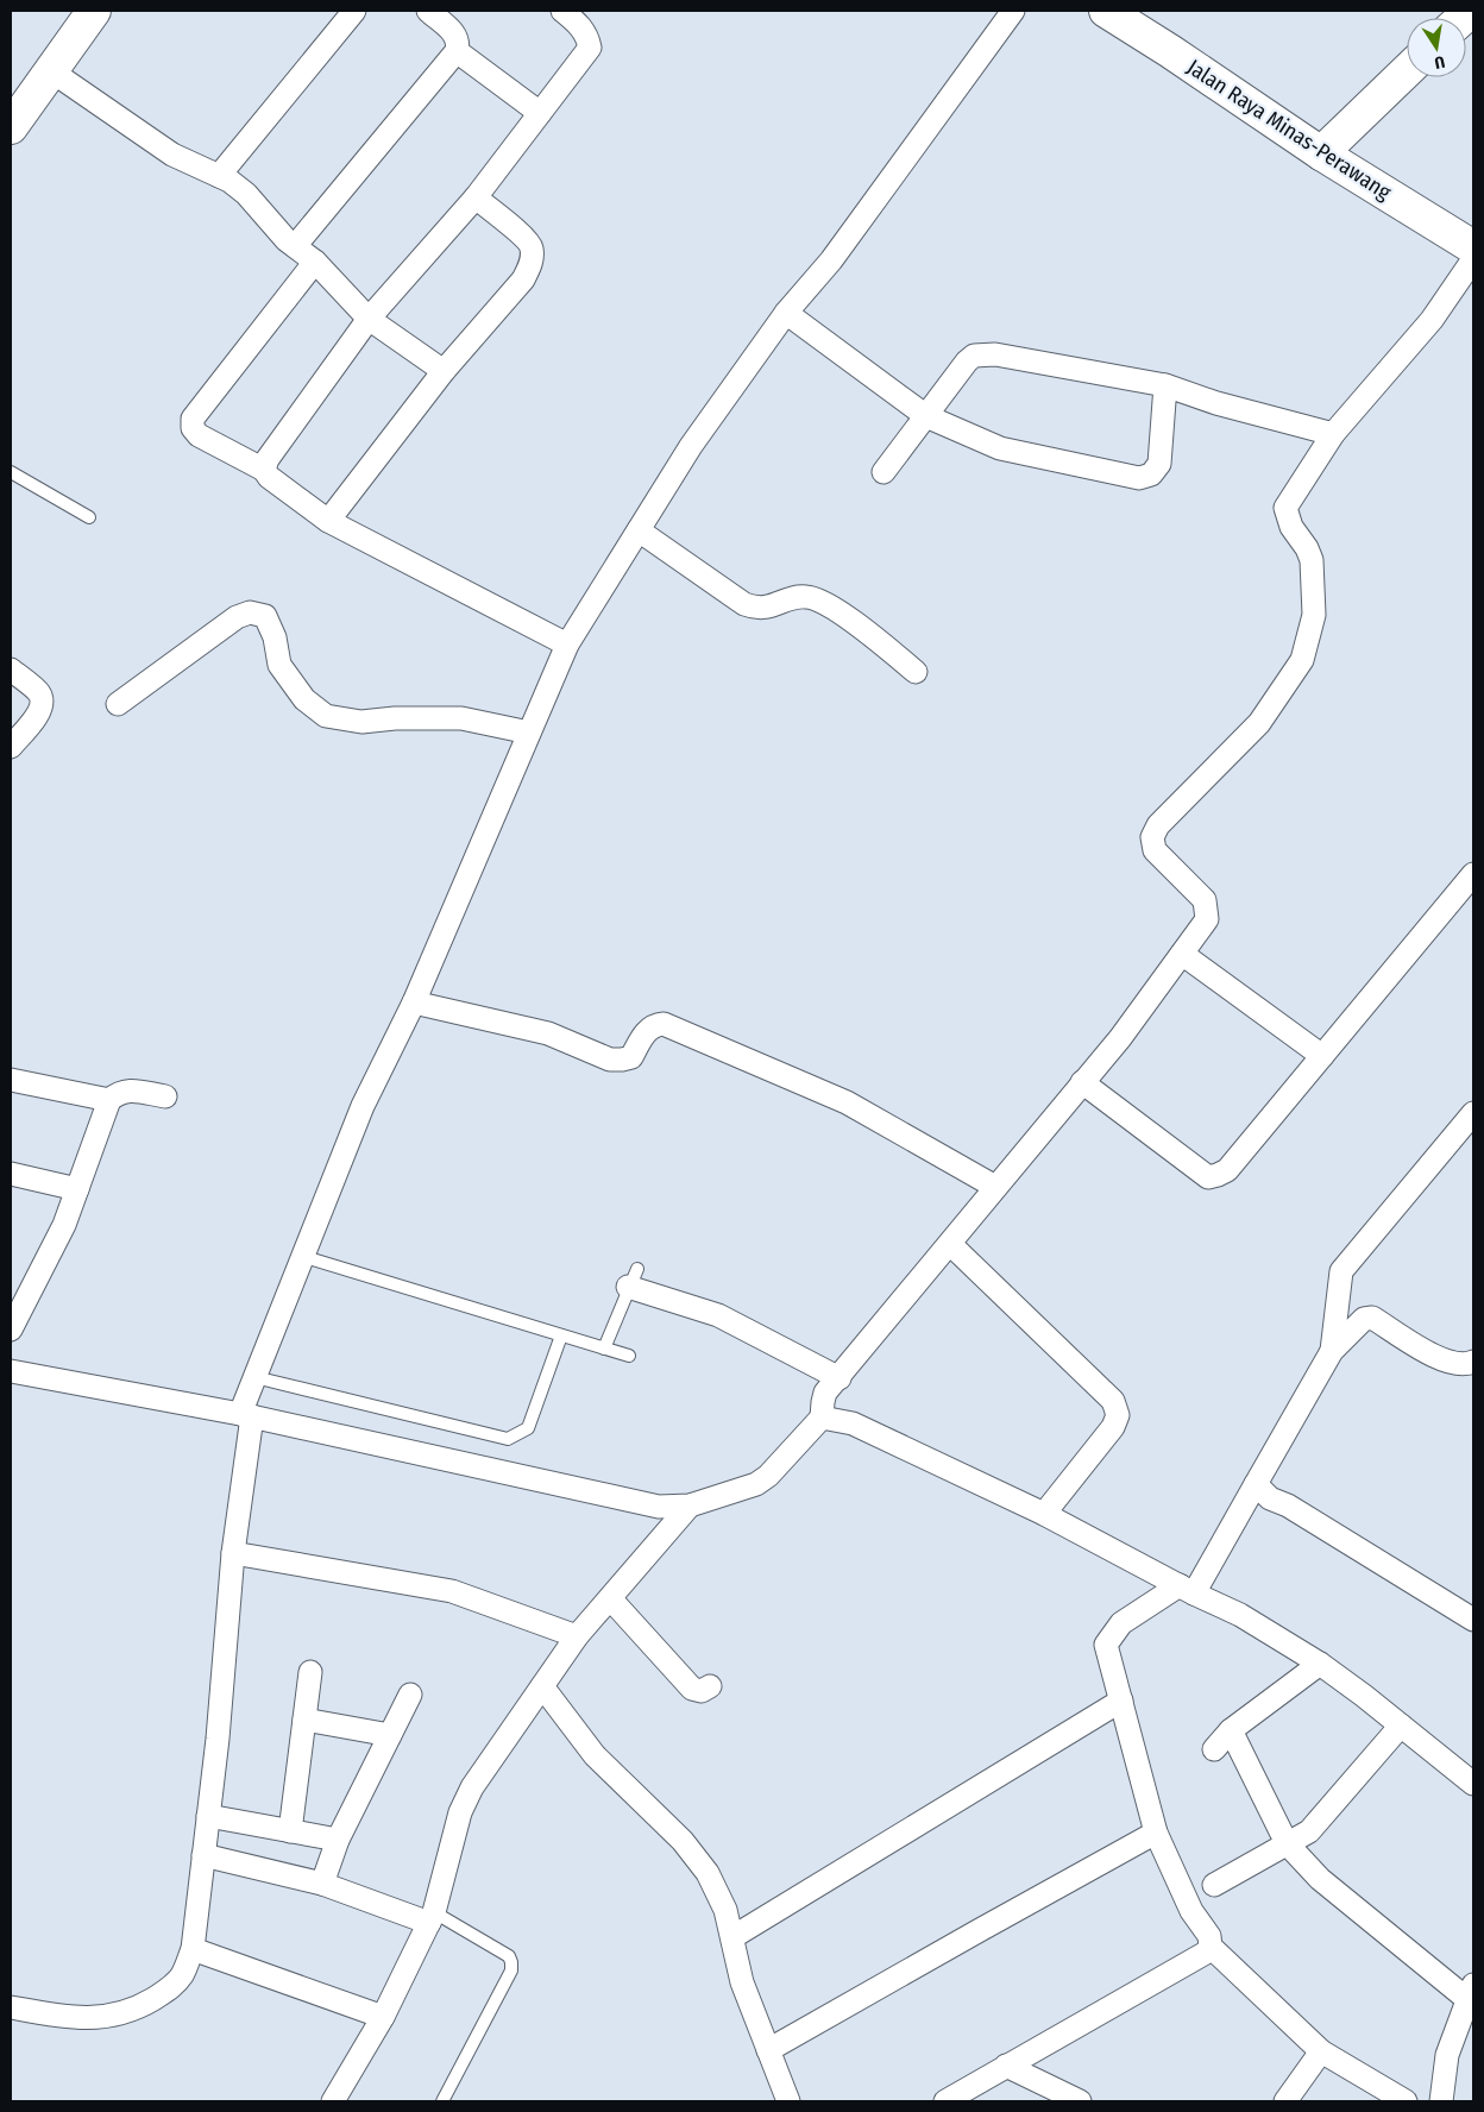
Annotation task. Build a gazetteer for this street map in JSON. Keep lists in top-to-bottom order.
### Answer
{
  "streets": {
    "main road": ["Jalan Raya Minas-Perawang"]
  },
  "north": "bottom"
}
